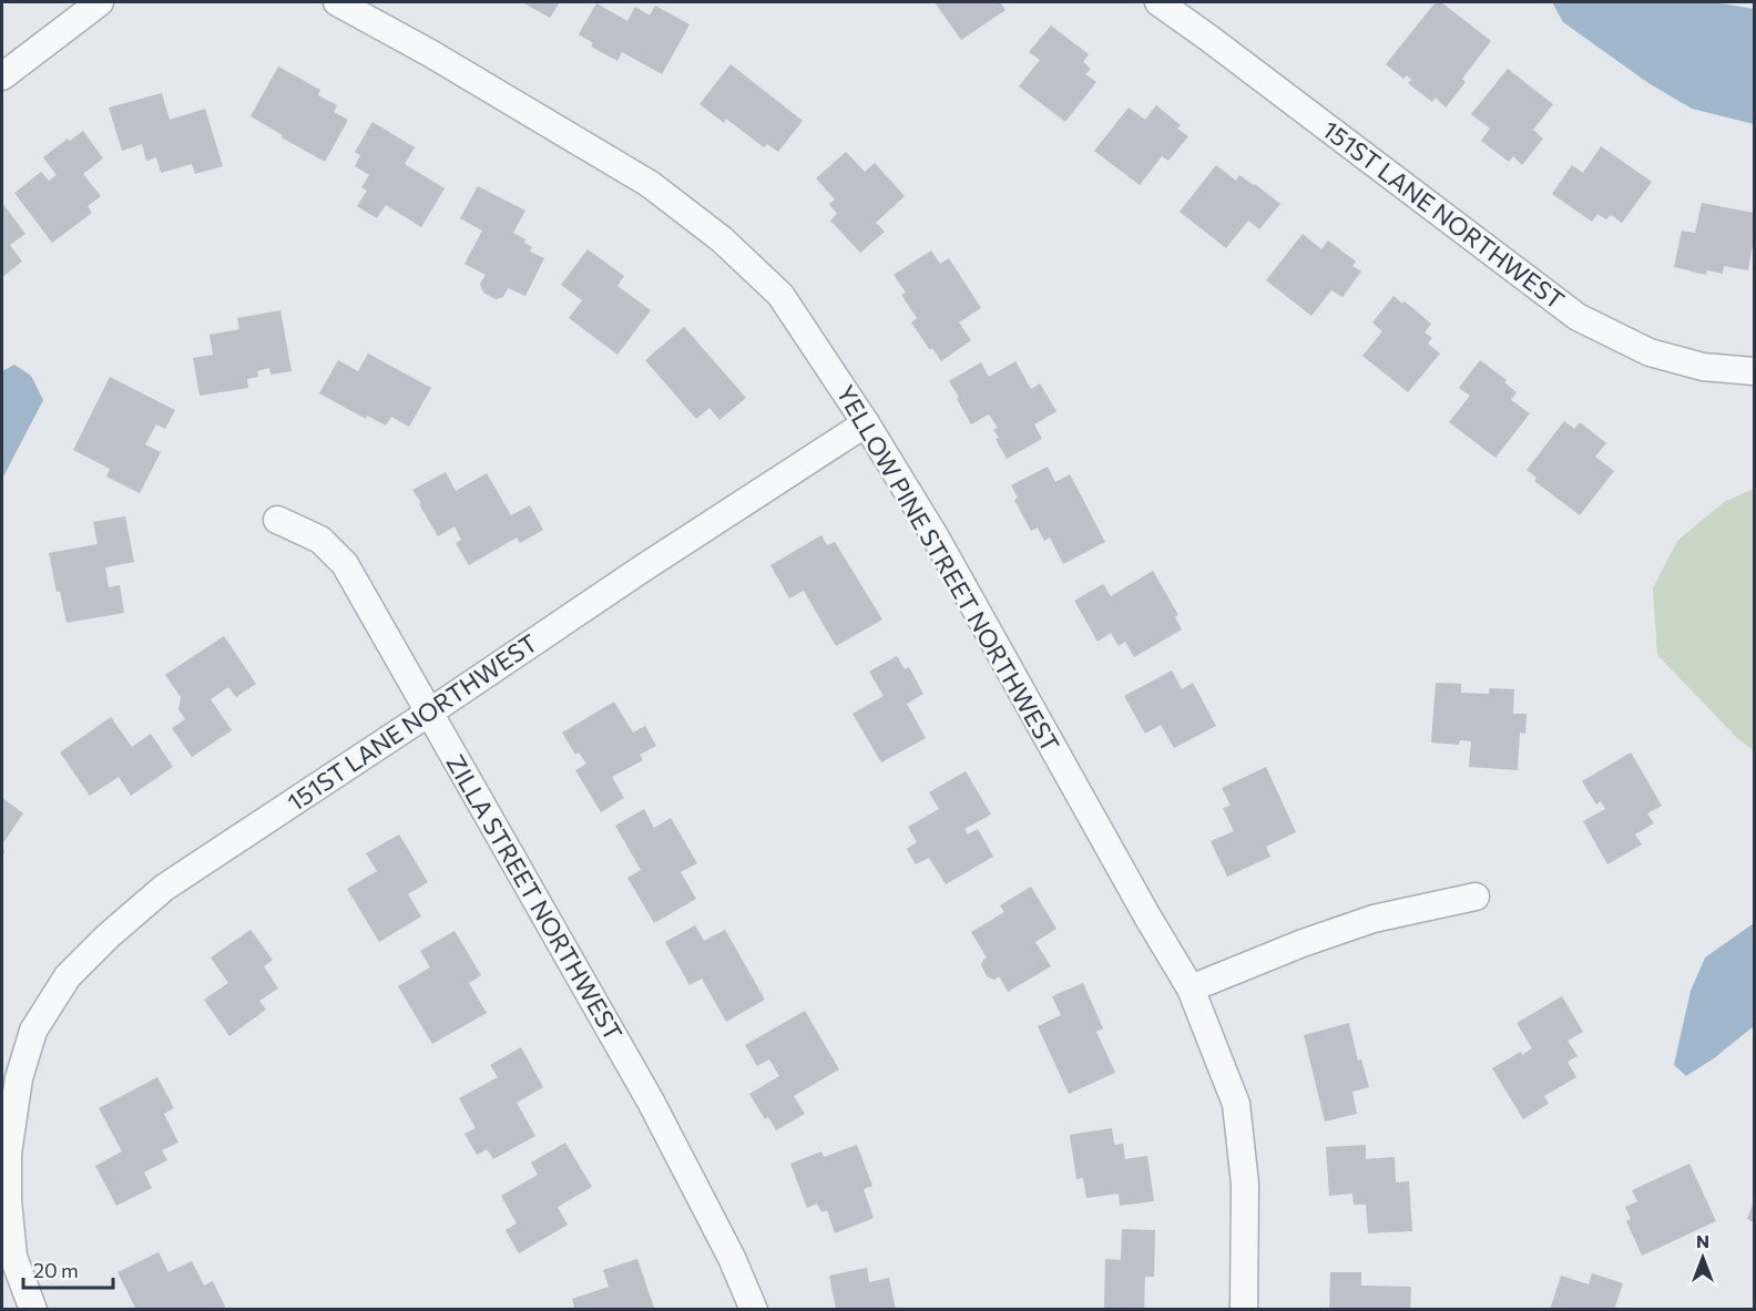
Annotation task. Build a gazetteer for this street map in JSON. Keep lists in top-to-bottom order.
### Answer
{
  "streets": {
    "street": ["151ST LANE NORTHWEST", "YELLOW PINE STREET NORTHWEST", "ZILLA STREET NORTHWEST"]
  },
  "crossings": [
    ["151ST LANE NORTHWEST", "YELLOW PINE STREET NORTHWEST"],
    ["151ST LANE NORTHWEST", "ZILLA STREET NORTHWEST"]
  ],
  "scale_bar": "20 m",
  "north": "top"
}
